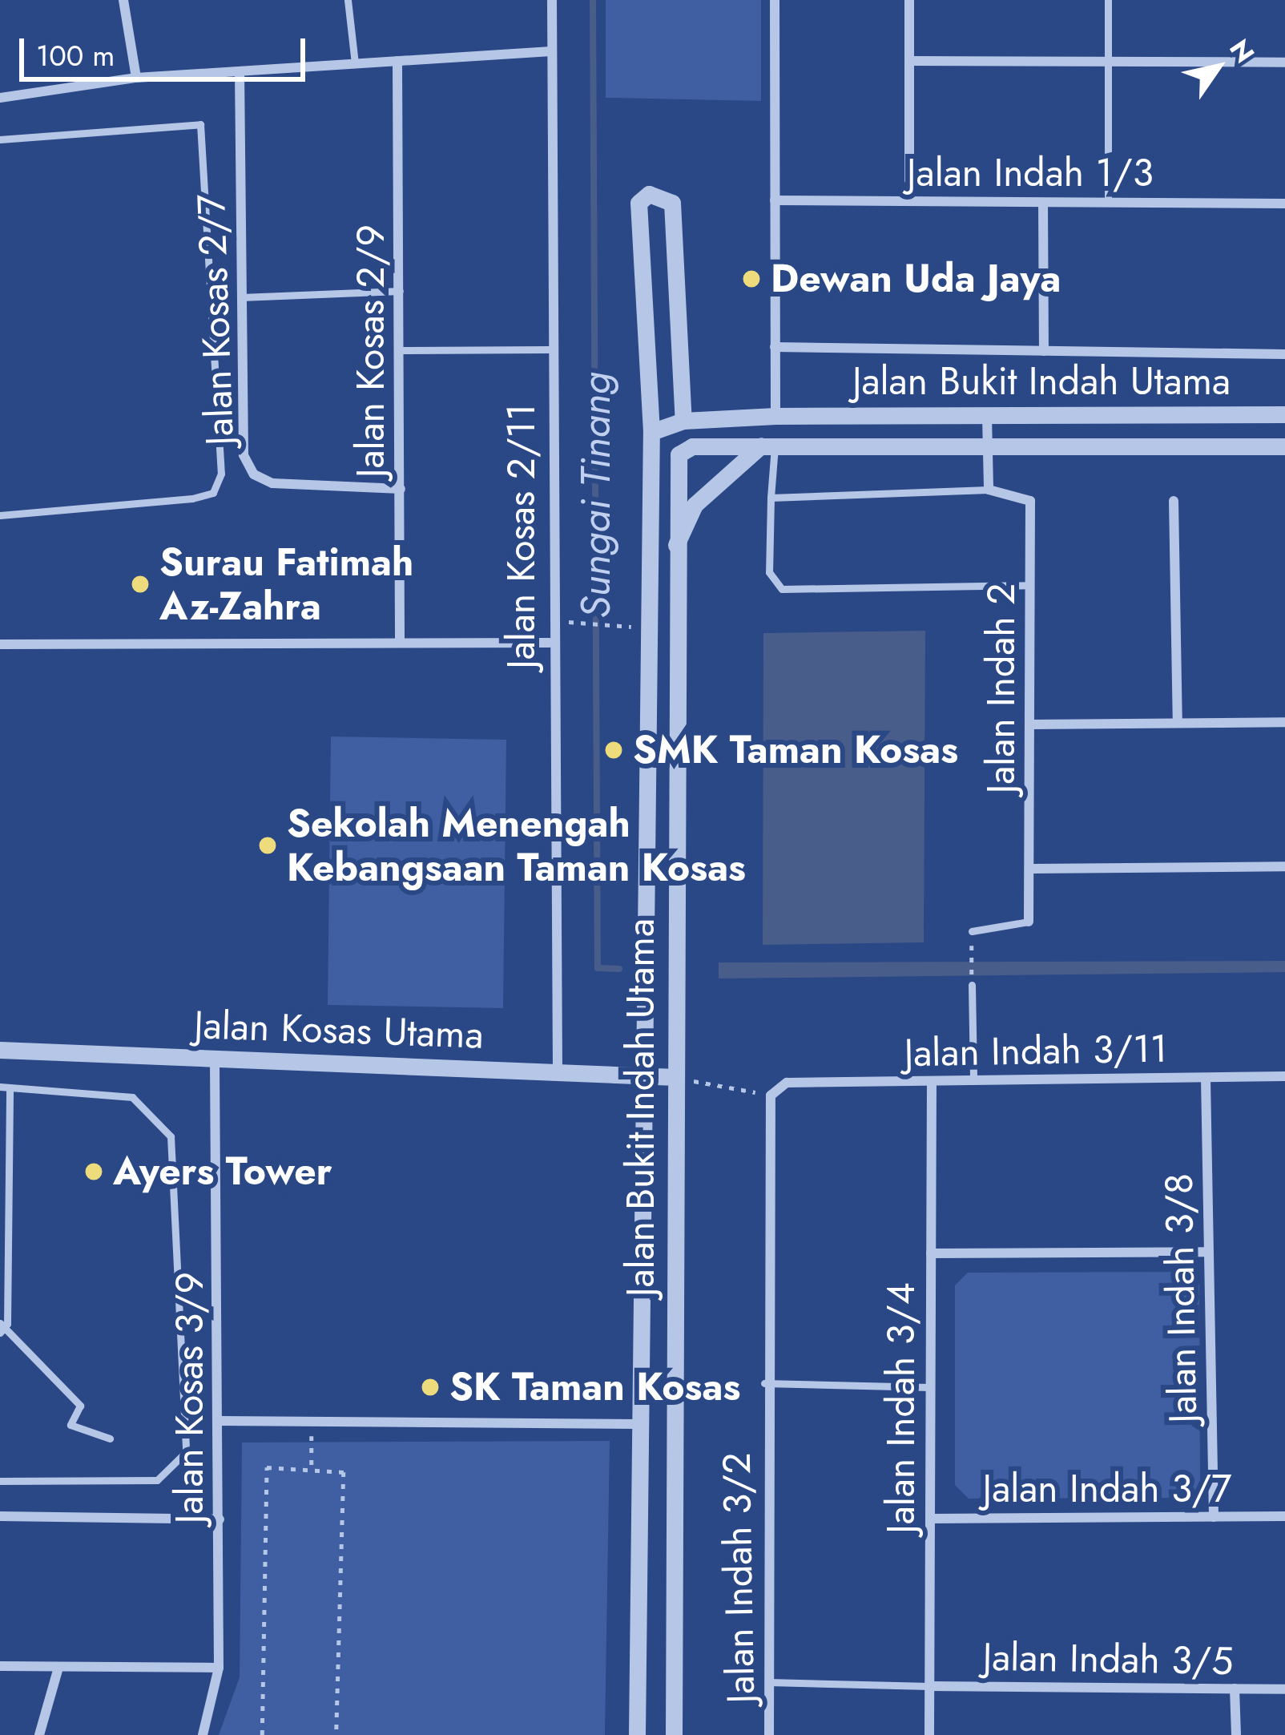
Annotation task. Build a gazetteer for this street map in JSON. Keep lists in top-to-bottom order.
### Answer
{
  "streets": {
    "street": [
      "Jalan Indah 1/3",
      "Jalan Kosas 2/7",
      "Jalan Kosas 2/9",
      "Jalan Bukit Indah Utama",
      "Jalan Kosas 2/11",
      "Jalan Indah 2",
      "Jalan Kosas Utama",
      "Jalan Indah 3/11",
      "Jalan Indah 3/8",
      "Jalan Kosas 3/9",
      "Jalan Indah 3/4",
      "Jalan Indah 3/7",
      "Jalan Indah 3/2",
      "Jalan Indah 3/5"
    ]
  },
  "crossings": [
    ["Jalan Kosas 2/7", "Jalan Kosas 2/9"],
    ["Jalan Bukit Indah Utama", "Jalan Kosas Utama"],
    ["Jalan Kosas 2/11", "Jalan Kosas Utama"],
    ["Jalan Kosas Utama", "Jalan Kosas 3/9"],
    ["Jalan Indah 3/11", "Jalan Indah 3/8"],
    ["Jalan Indah 3/11", "Jalan Indah 3/4"],
    ["Jalan Indah 3/11", "Jalan Indah 3/2"],
    ["Jalan Indah 3/8", "Jalan Indah 3/7"],
    ["Jalan Indah 3/4", "Jalan Indah 3/7"],
    ["Jalan Indah 3/4", "Jalan Indah 3/5"]
  ],
  "water": ["Sungai Tinang"],
  "places": [
    "Dewan Uda Jaya",
    "Surau Fatimah Az-Zahra",
    "SMK Taman Kosas",
    "Sekolah Menengah Kebangsaan Taman Kosas",
    "Ayers Tower",
    "SK Taman Kosas"
  ],
  "scale_bar": "100 m",
  "north": "top right"
}
